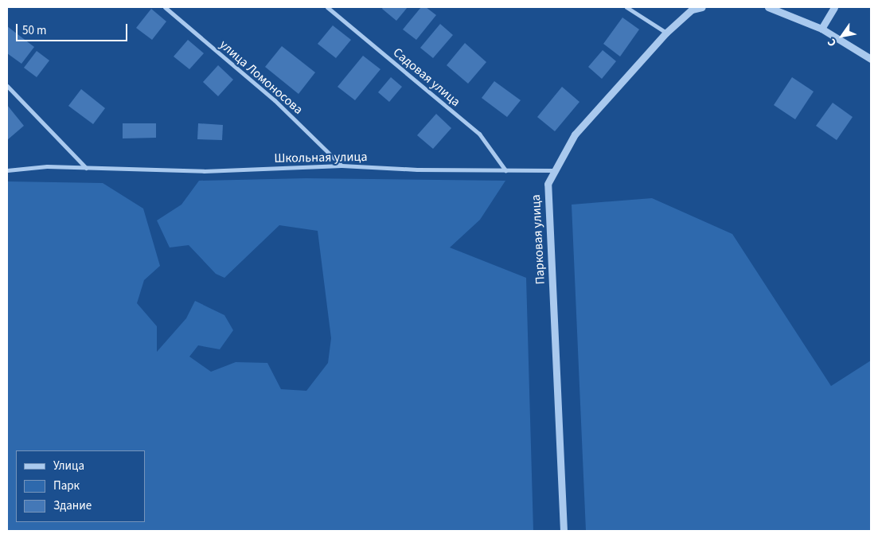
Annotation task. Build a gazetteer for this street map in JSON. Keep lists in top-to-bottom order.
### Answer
{
  "streets": {
    "street": [
      "улица Ломоносова",
      "Садовая улица",
      "Школьная улица",
      "Парковая улица"
    ]
  },
  "crossings": [
    ["улица Ломоносова", "Школьная улица"],
    ["Садовая улица", "Школьная улица"],
    ["Школьная улица", "Парковая улица"]
  ],
  "legend": ["Улица", "Парк", "Здание"],
  "scale_bar": "50 m",
  "north": "bottom left"
}
